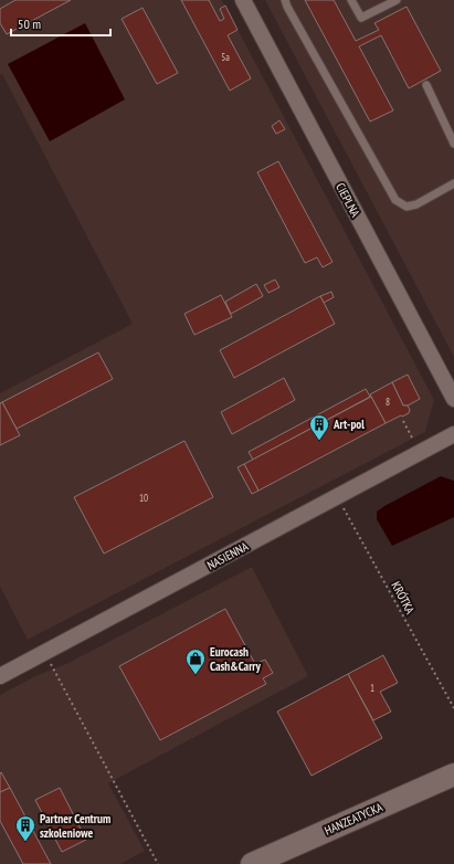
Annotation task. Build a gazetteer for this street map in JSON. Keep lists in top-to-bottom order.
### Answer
{
  "streets": {
    "street": ["CIEPLNA", "NASIENNA", "HANZEATYCKA"],
    "path": ["KRÓTKA"]
  },
  "crossings": [
    ["NASIENNA", "KRÓTKA"]
  ],
  "places": {
    "building": ["Art-pol", "Partner Centrum szkoleniowe"],
    "shop": ["Eurocash Cash&Carry"]
  },
  "house_numbers": [
    "5a",
    "8",
    "10",
    "1"
  ],
  "scale_bar": "50 m"
}
